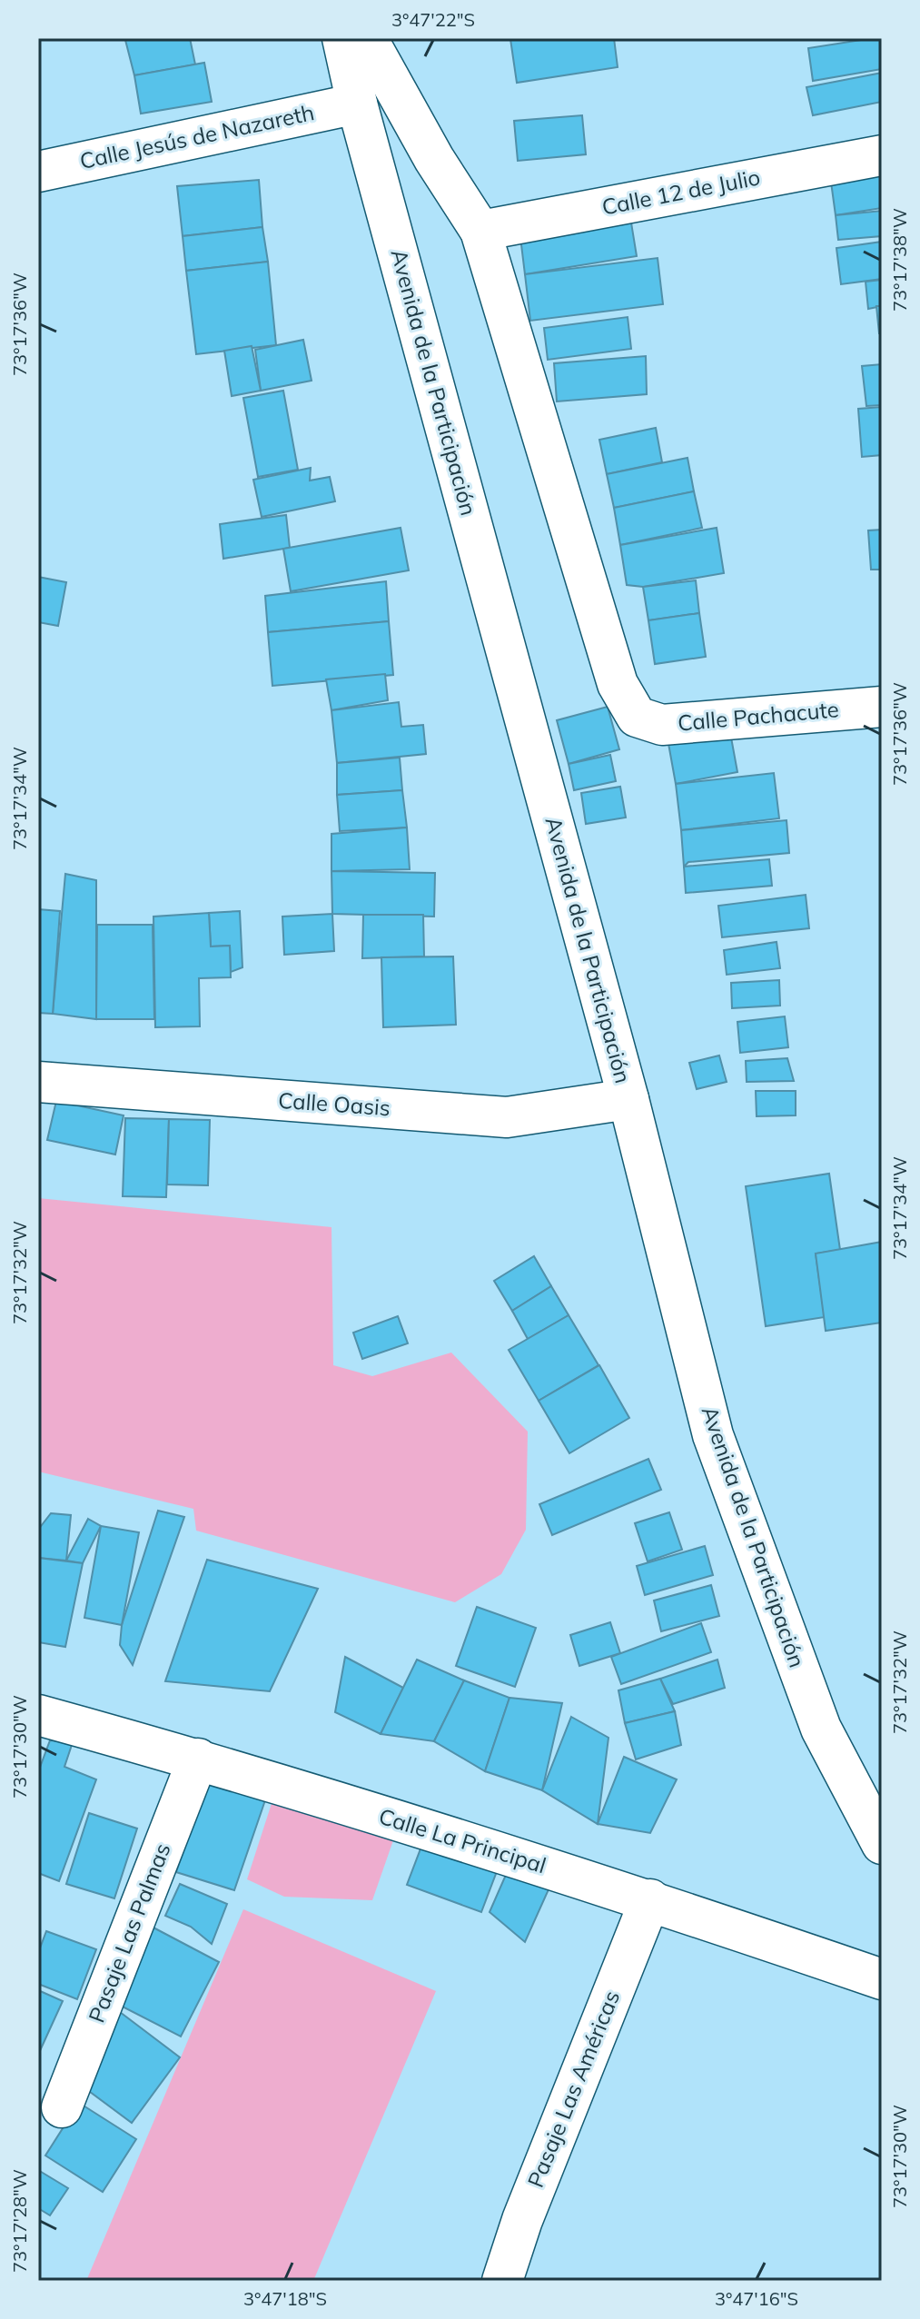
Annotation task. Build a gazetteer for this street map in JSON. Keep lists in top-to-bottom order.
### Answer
{
  "streets": {
    "street": [
      "Calle Jesús de Nazareth",
      "Calle 12 de Julio",
      "Avenida de la Participación",
      "Calle Pachacute",
      "Calle Oasis",
      "Calle La Principal",
      "Pasaje Las Palmas",
      "Pasaje Las Américas"
    ]
  },
  "crossings": [
    ["Calle Jesús de Nazareth", "Avenida de la Participación"],
    ["Calle 12 de Julio", "Calle Pachacute"],
    ["Avenida de la Participación", "Calle Oasis"],
    ["Calle La Principal", "Pasaje Las Palmas"],
    ["Calle La Principal", "Pasaje Las Américas"]
  ],
  "coordinates": [
    "3°47'22\"S",
    "73°17'38\"W",
    "73°17'36\"W",
    "73°17'34\"W",
    "73°17'32\"W",
    "73°17'30\"W",
    "73°17'28\"W",
    "3°47'18\"S",
    "3°47'16\"S"
  ]
}
